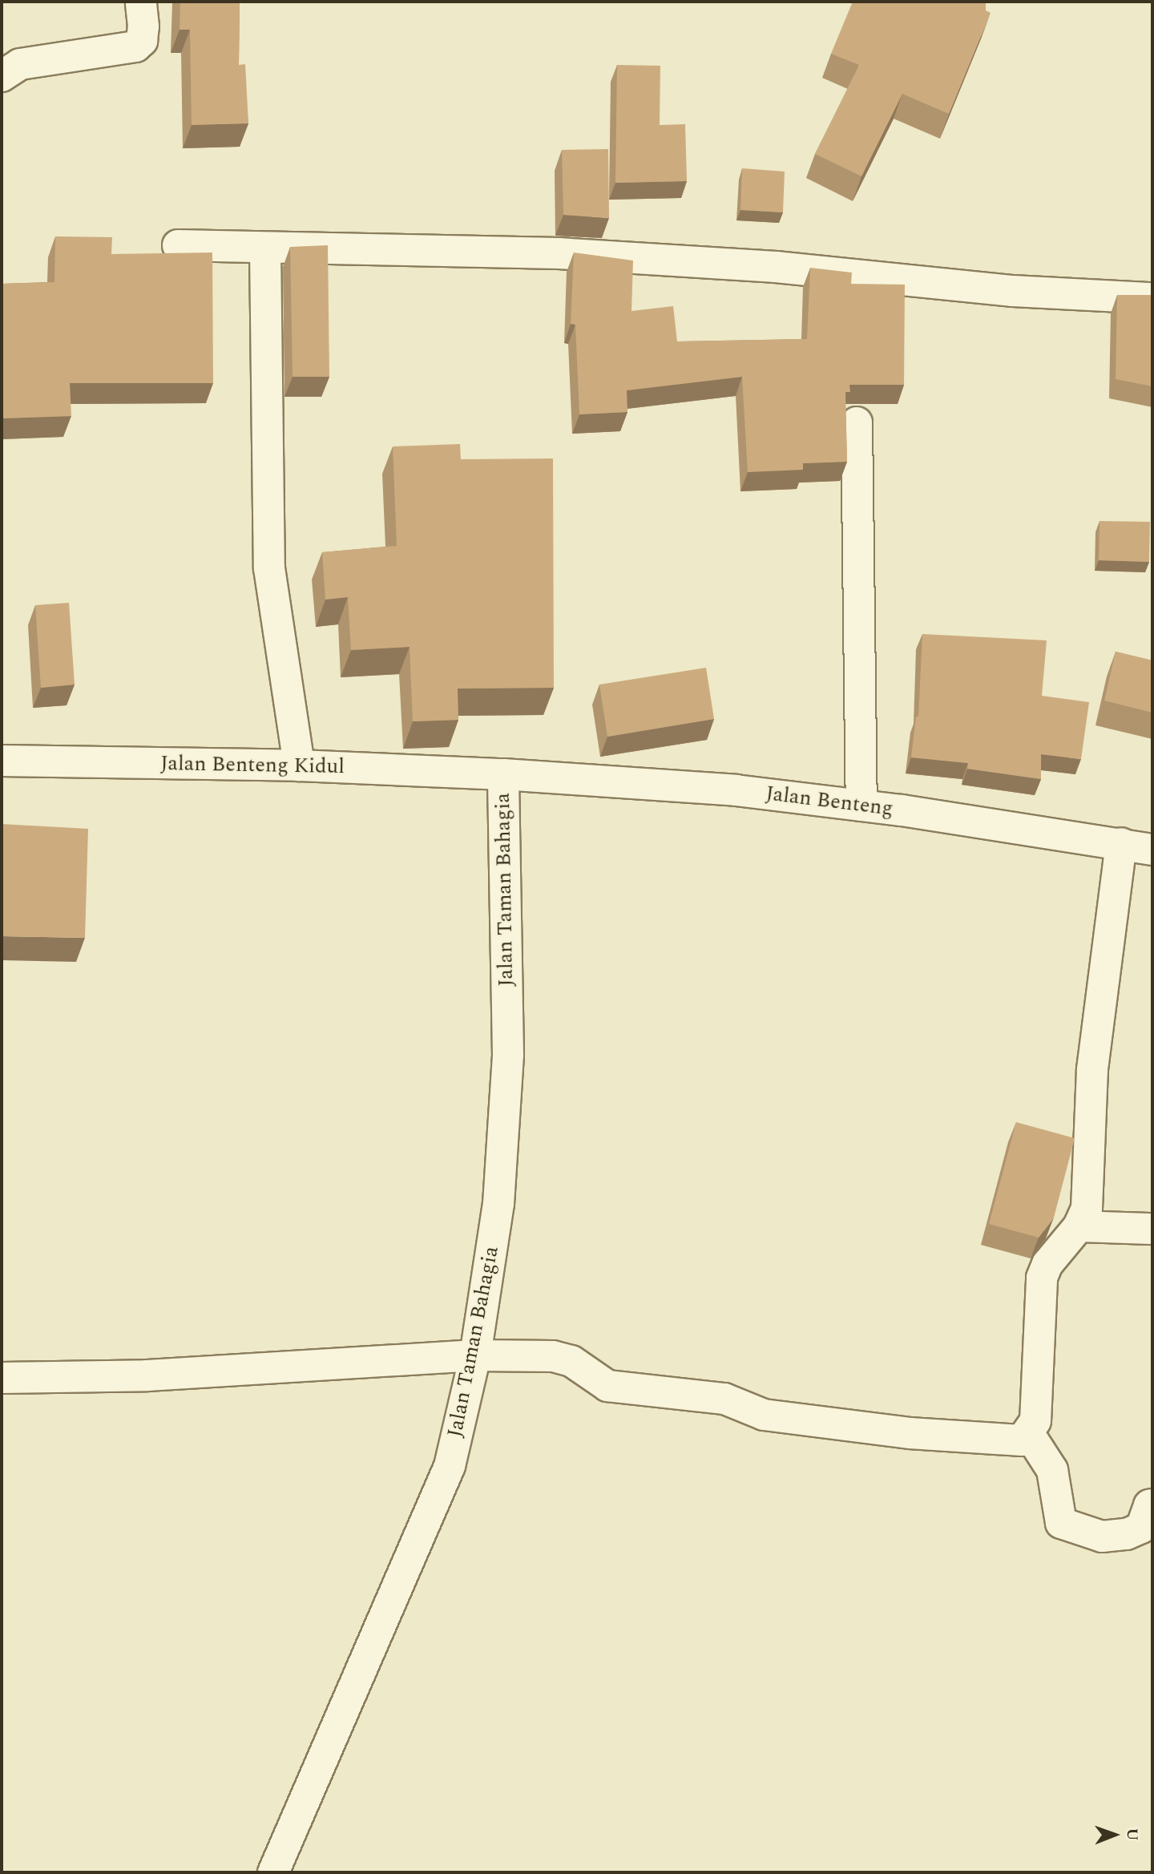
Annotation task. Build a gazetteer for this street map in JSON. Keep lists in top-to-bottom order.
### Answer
{
  "streets": {
    "street": ["Jalan Benteng Kidul", "Jalan Benteng", "Jalan Taman Bahagia"]
  },
  "crossings": [
    ["Jalan Benteng Kidul", "Jalan Benteng"],
    ["Jalan Benteng Kidul", "Jalan Taman Bahagia"],
    ["Jalan Benteng", "Jalan Taman Bahagia"]
  ],
  "north": "right"
}
